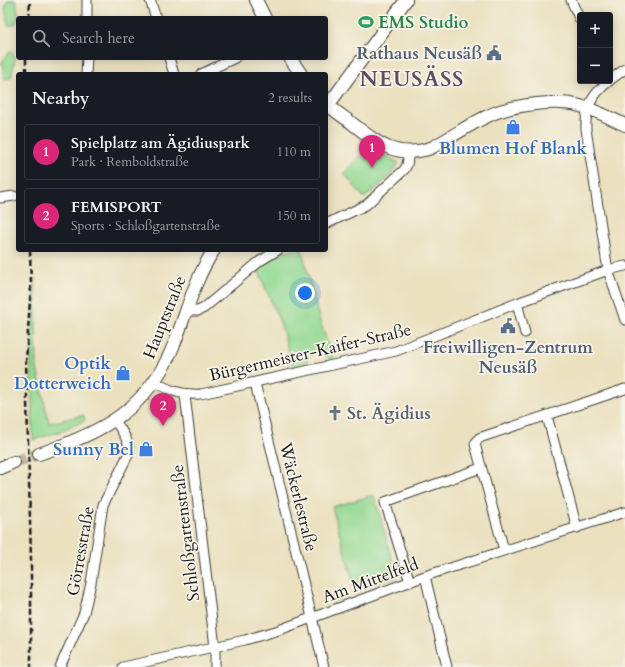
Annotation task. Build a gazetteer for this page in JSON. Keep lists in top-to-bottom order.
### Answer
{
  "streets": {
    "street": [
      "Hauptstraße",
      "Bürgermeister-Kaifer-Straße",
      "Wäckerlestraße",
      "Schloßgartenstraße",
      "Görresstraße",
      "Am Mittelfeld"
    ]
  },
  "crossings": [
    ["Hauptstraße", "Bürgermeister-Kaifer-Straße"],
    ["Hauptstraße", "Görresstraße"],
    ["Bürgermeister-Kaifer-Straße", "Wäckerlestraße"],
    ["Bürgermeister-Kaifer-Straße", "Schloßgartenstraße"],
    ["Wäckerlestraße", "Am Mittelfeld"],
    ["Schloßgartenstraße", "Am Mittelfeld"]
  ],
  "districts": ["NEUSÄSS"],
  "places": {
    "sports": ["EMS Studio"],
    "public building": ["Rathaus Neusäß", "Freiwilligen-Zentrum Neusäß"],
    "shop": ["Blumen Hof Blank", "Optik Dotterweich", "Sunny Bel"],
    "church": ["St. Ägidius"]
  },
  "page": {
    "map_buttons": ["+", "−"],
    "search": "Search here",
    "heading": ["Nearby", "2 results"],
    "list": [
      {
        "mark": "1",
        "name": "Spielplatz am Ägidiuspark",
        "note": "Park · Remboldstraße",
        "value": "110 m"
      },
      {
        "mark": "2",
        "name": "FEMISPORT",
        "note": "Sports · Schloßgartenstraße",
        "value": "150 m"
      }
    ],
    "pins": ["1", "2"]
  }
}
